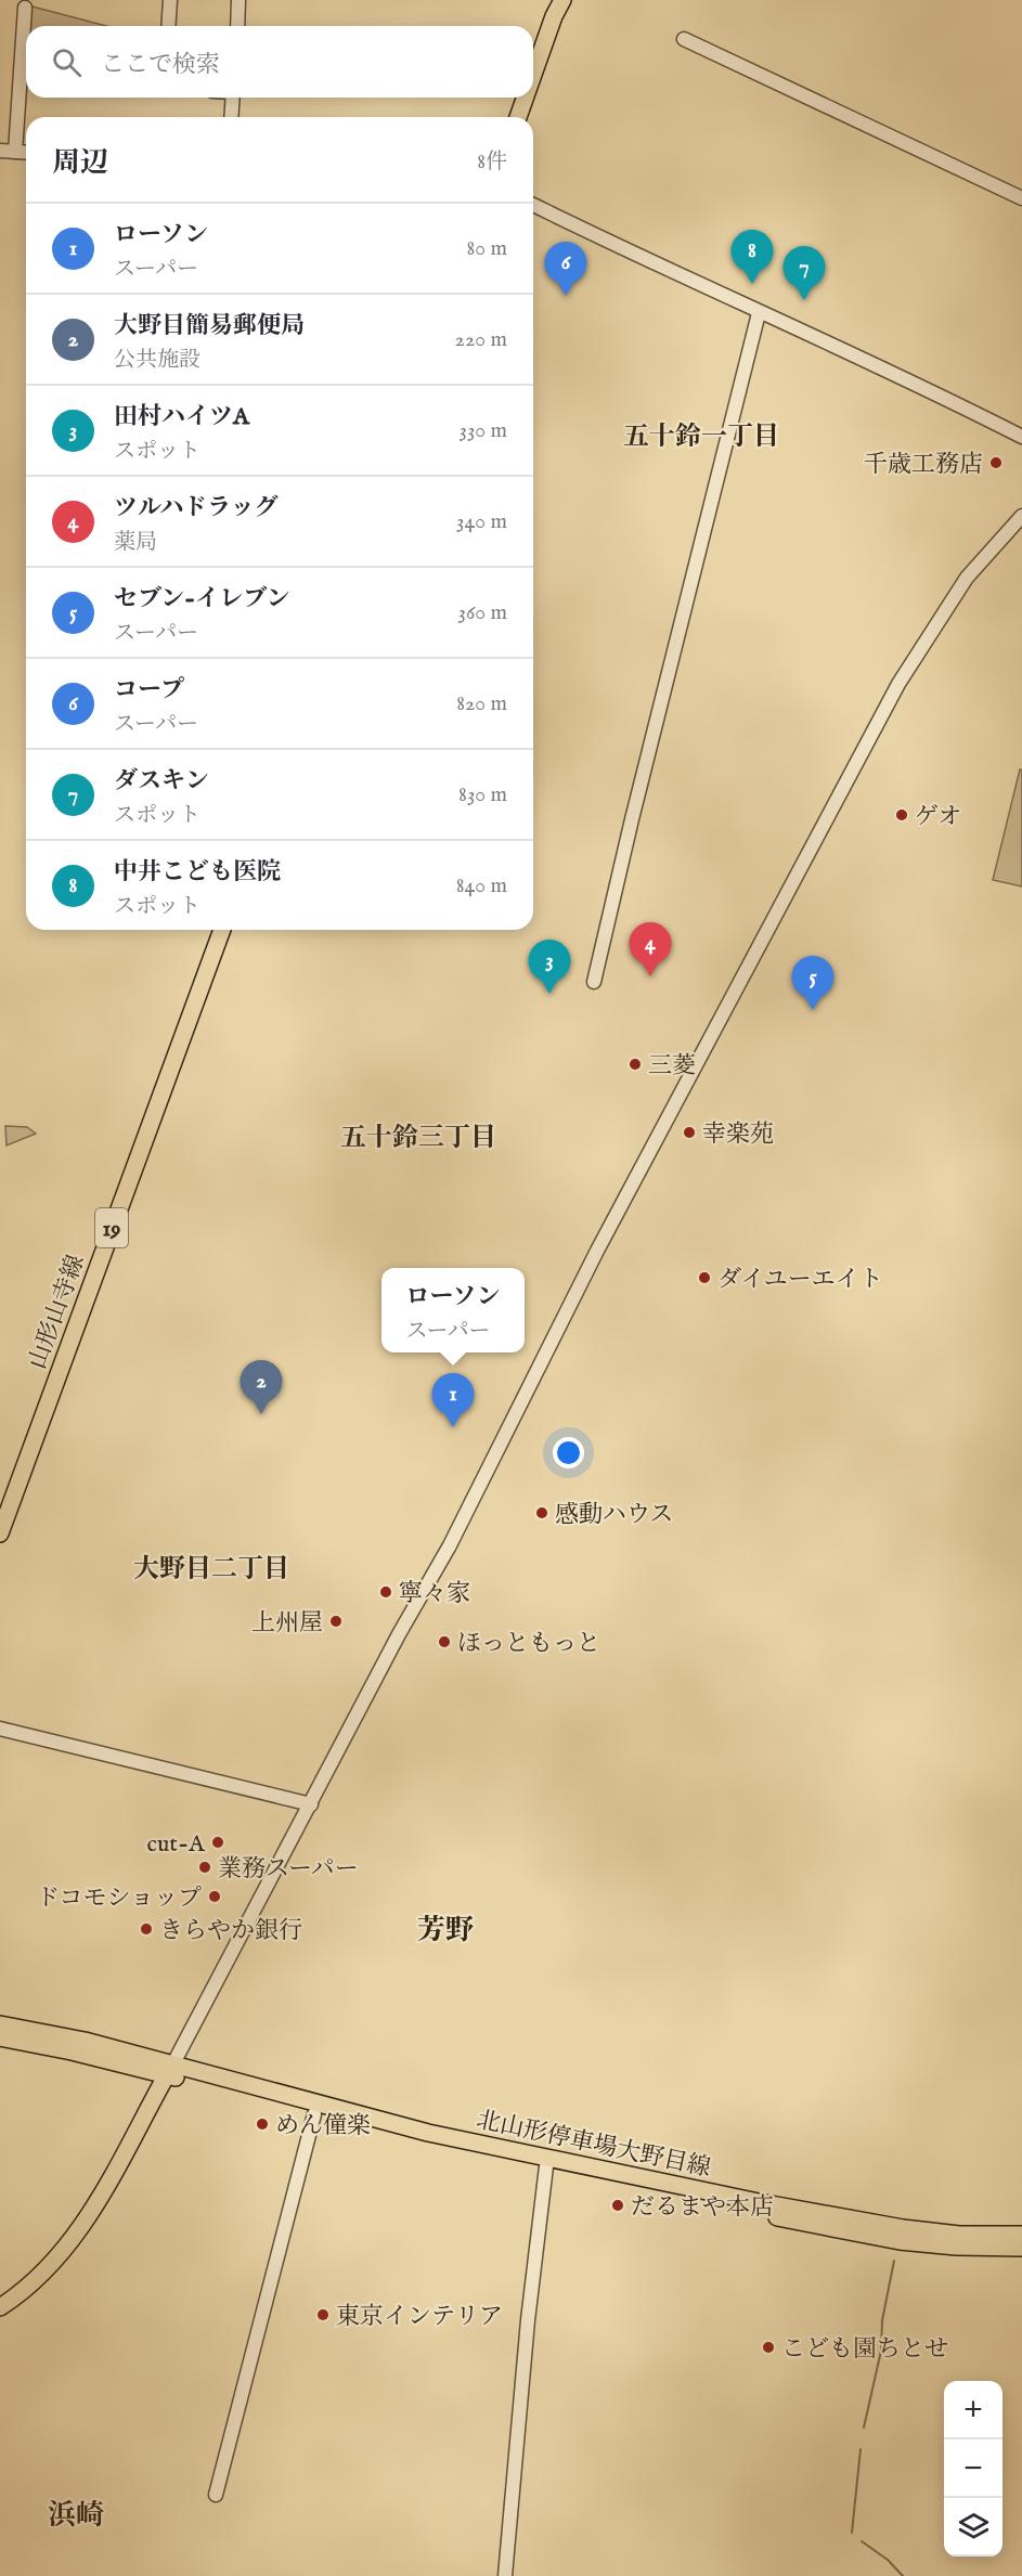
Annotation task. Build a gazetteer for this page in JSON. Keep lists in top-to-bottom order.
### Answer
{
  "streets": {
    "main road": ["19", "山形山寺線", "北山形停車場大野目線"]
  },
  "districts": [
    "五十鈴一丁目",
    "五十鈴三丁目",
    "大野目二丁目",
    "芳野",
    "浜崎"
  ],
  "places": [
    "千歳工務店",
    "ゲオ",
    "三菱",
    "幸楽苑",
    "ダイユーエイト",
    "感動ハウス",
    "寧々家",
    "上州屋",
    "ほっともっと",
    "cut-A",
    "業務スーパー",
    "ドコモショップ",
    "きらやか銀行",
    "めん僮楽",
    "だるまや本店",
    "東京インテリア",
    "こども園ちとせ"
  ],
  "page": {
    "search": "ここで検索",
    "heading": ["周辺", "8件"],
    "list": [
      {
        "mark": "1",
        "name": "ローソン",
        "note": "スーパー",
        "value": "80 m"
      },
      {
        "mark": "2",
        "name": "大野目簡易郵便局",
        "note": "公共施設",
        "value": "220 m"
      },
      {
        "mark": "3",
        "name": "田村ハイツA",
        "note": "スポット",
        "value": "330 m"
      },
      {
        "mark": "4",
        "name": "ツルハドラッグ",
        "note": "薬局",
        "value": "340 m"
      },
      {
        "mark": "5",
        "name": "セブン-イレブン",
        "note": "スーパー",
        "value": "360 m"
      },
      {
        "mark": "6",
        "name": "コープ",
        "note": "スーパー",
        "value": "820 m"
      },
      {
        "mark": "7",
        "name": "ダスキン",
        "note": "スポット",
        "value": "830 m"
      },
      {
        "mark": "8",
        "name": "中井こども医院",
        "note": "スポット",
        "value": "840 m"
      }
    ],
    "pins": [
      "8",
      "6",
      "7",
      "4",
      "3",
      "5",
      "2",
      "1"
    ],
    "popup": ["ローソン", "スーパー"],
    "map_buttons": ["+", "−"]
  }
}
